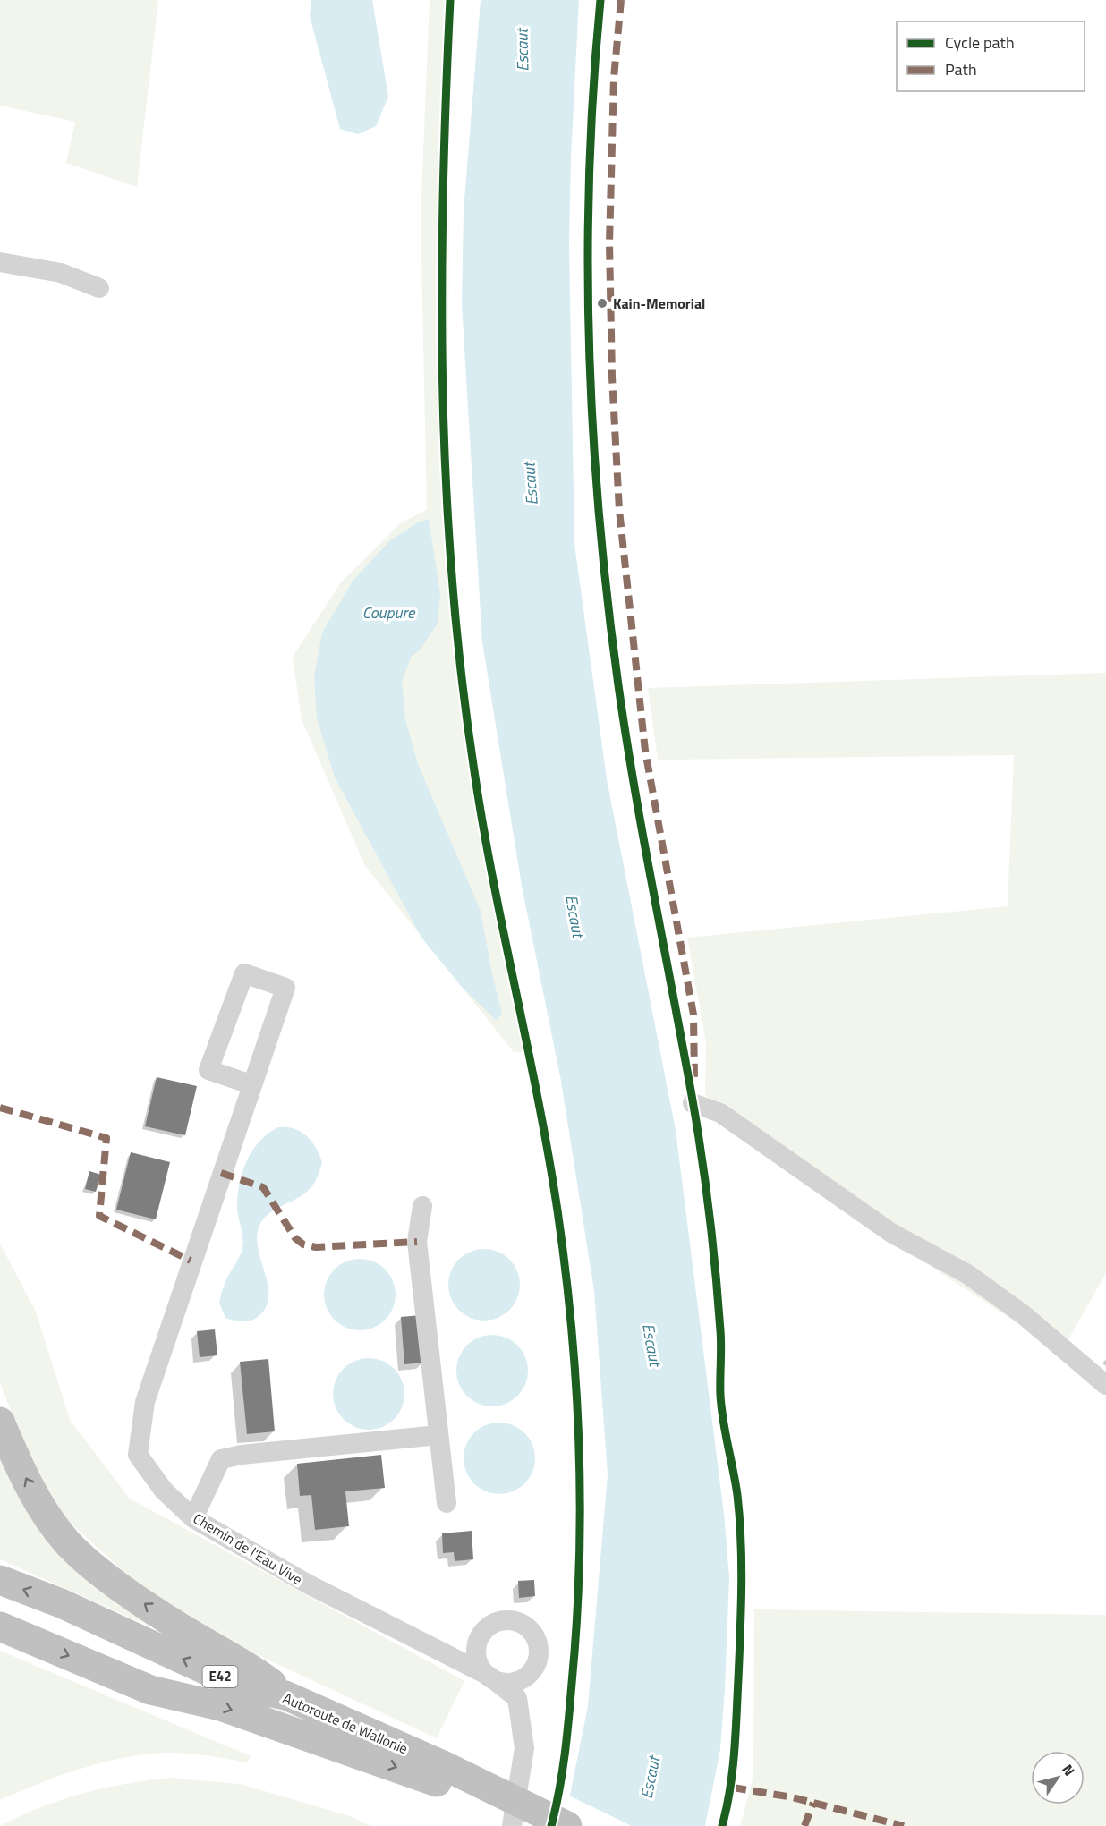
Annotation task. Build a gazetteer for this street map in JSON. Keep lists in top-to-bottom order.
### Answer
{
  "streets": {
    "highway": ["E42", "Autoroute de Wallonie"],
    "street": ["Chemin de l'Eau Vive"]
  },
  "water": ["Escaut", "Coupure"],
  "places": ["Kain-Memorial"],
  "legend": ["Cycle path", "Path"],
  "north": "top right"
}
